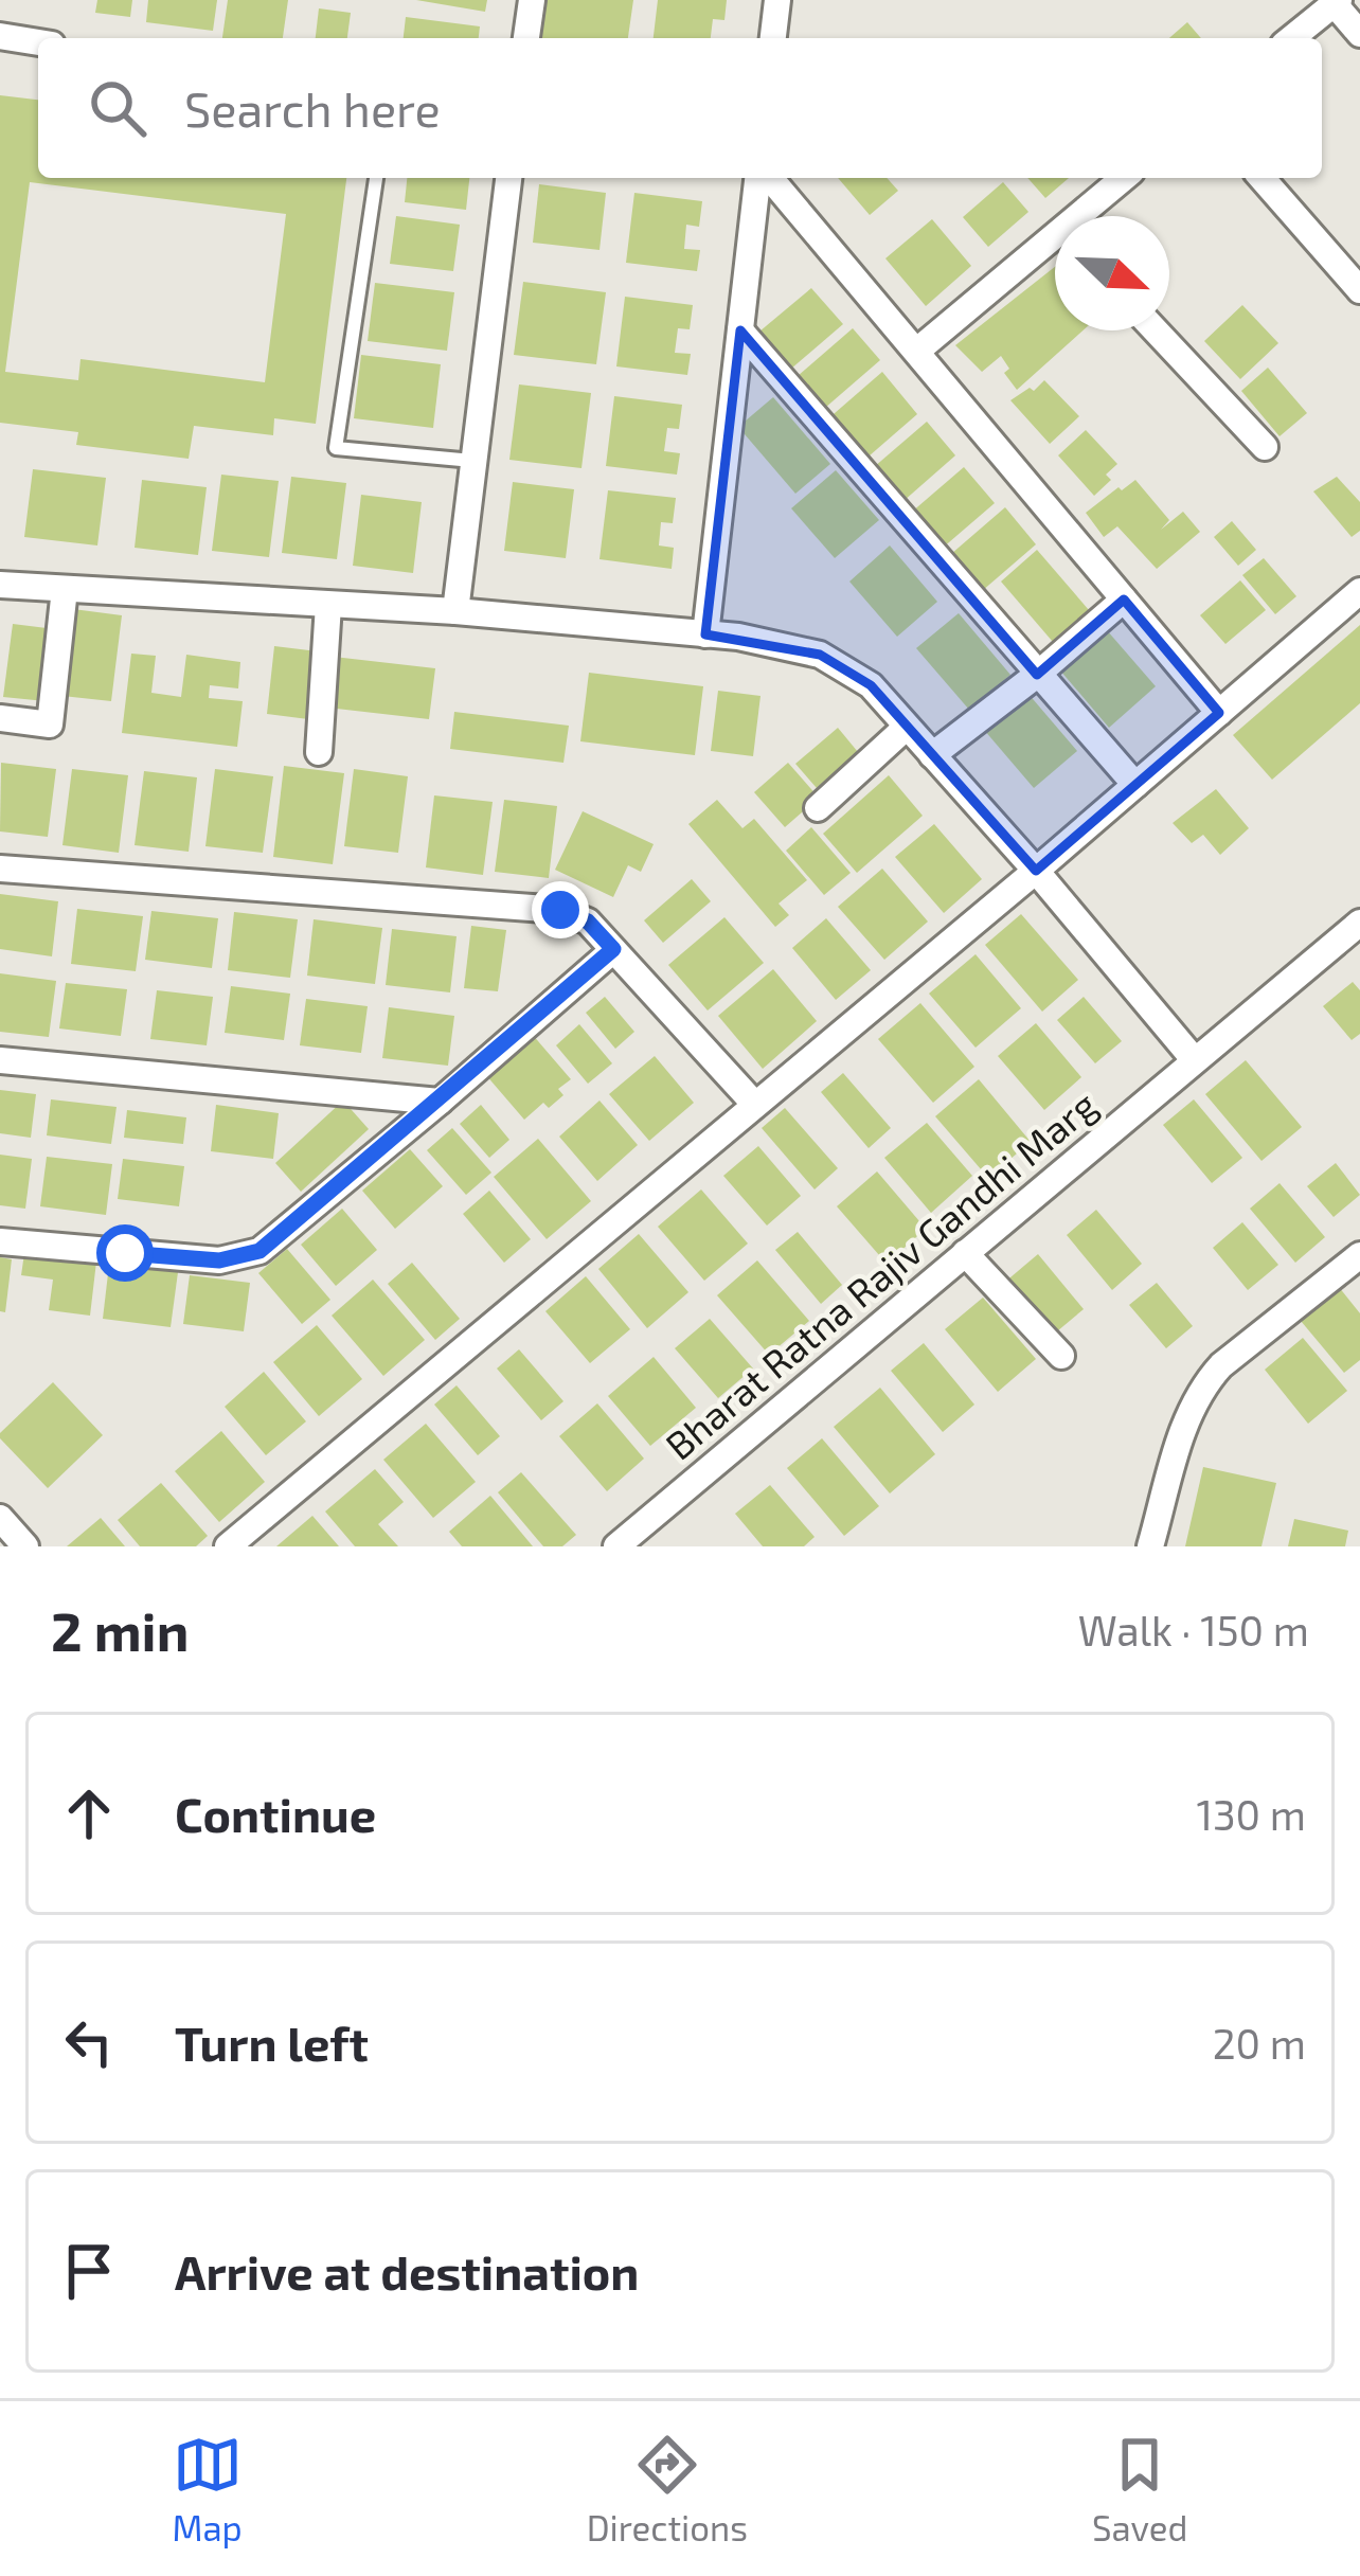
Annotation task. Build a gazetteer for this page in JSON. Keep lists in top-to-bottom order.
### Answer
{
  "streets": {
    "street": ["Bharat Ratna Rajiv Gandhi Marg"]
  },
  "north": "bottom right",
  "page": {
    "search": "Search here",
    "heading": ["2 min", "Walk · 150 m"],
    "list": [
      ["Continue", "130 m"],
      ["Turn left", "20 m"],
      "Arrive at destination"
    ],
    "nav": ["Map", "Directions", "Saved"]
  }
}
